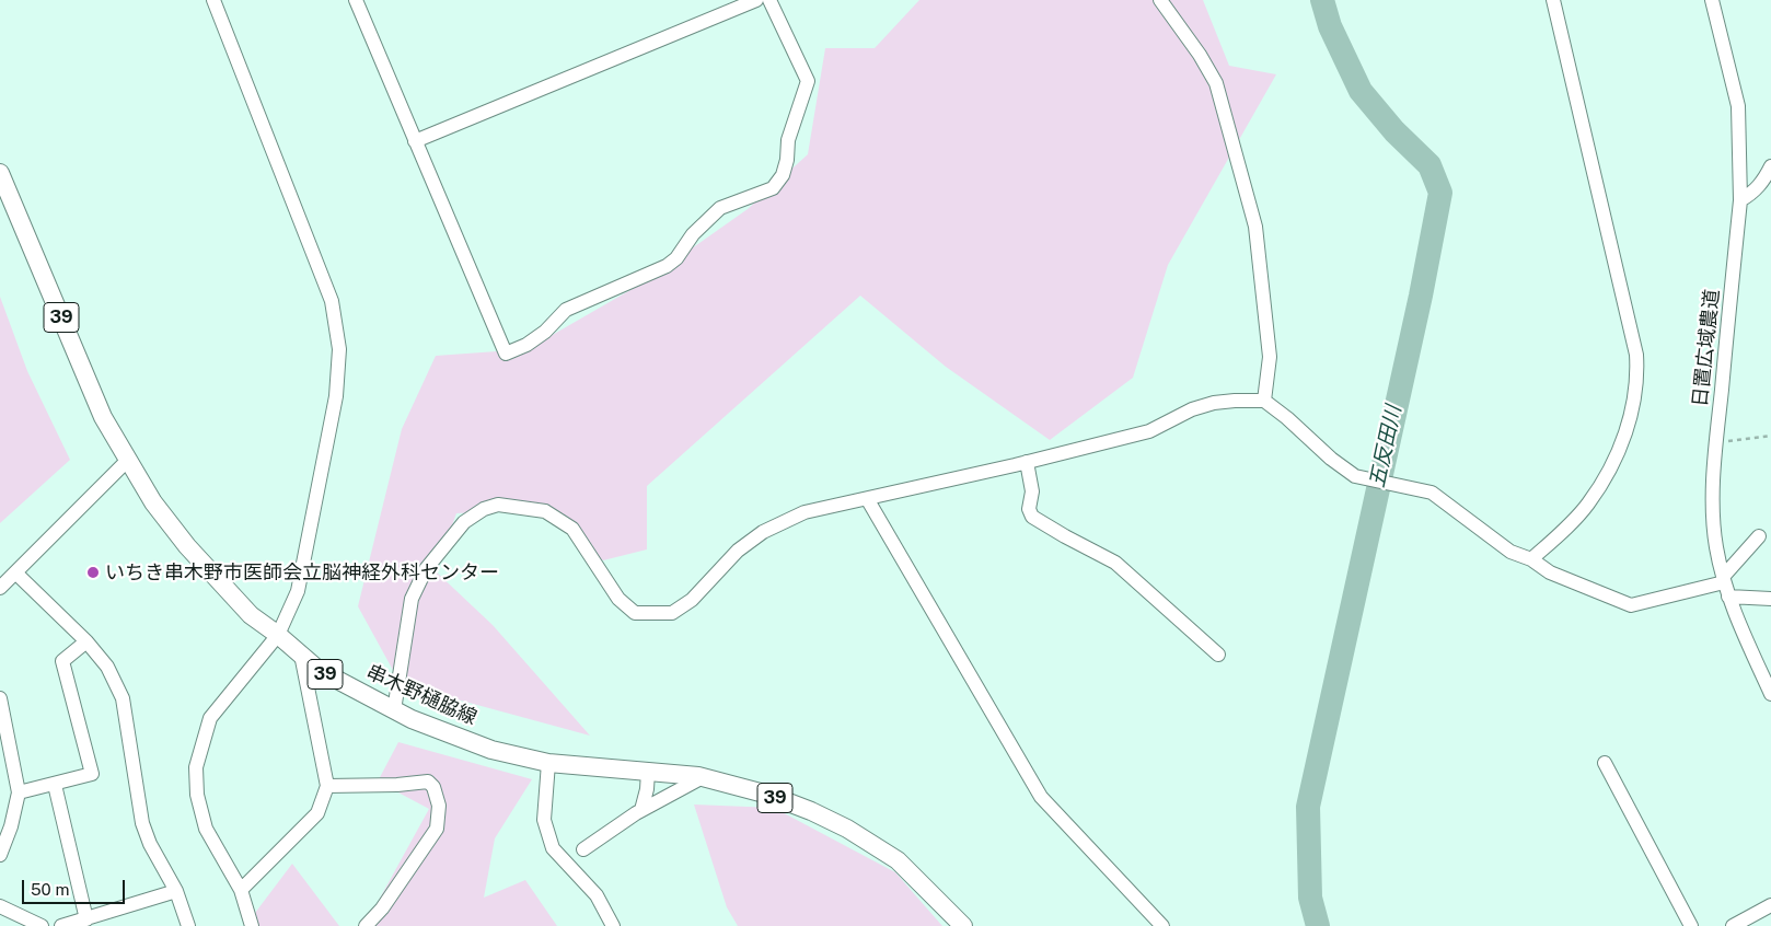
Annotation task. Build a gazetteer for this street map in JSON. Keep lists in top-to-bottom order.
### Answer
{
  "streets": {
    "main road": ["39", "串木野樋脇線"],
    "street": ["日置広域農道"]
  },
  "water": ["五反田川"],
  "places": ["いちき串木野市医師会立脳神経外科センター"],
  "scale_bar": "50 m"
}
